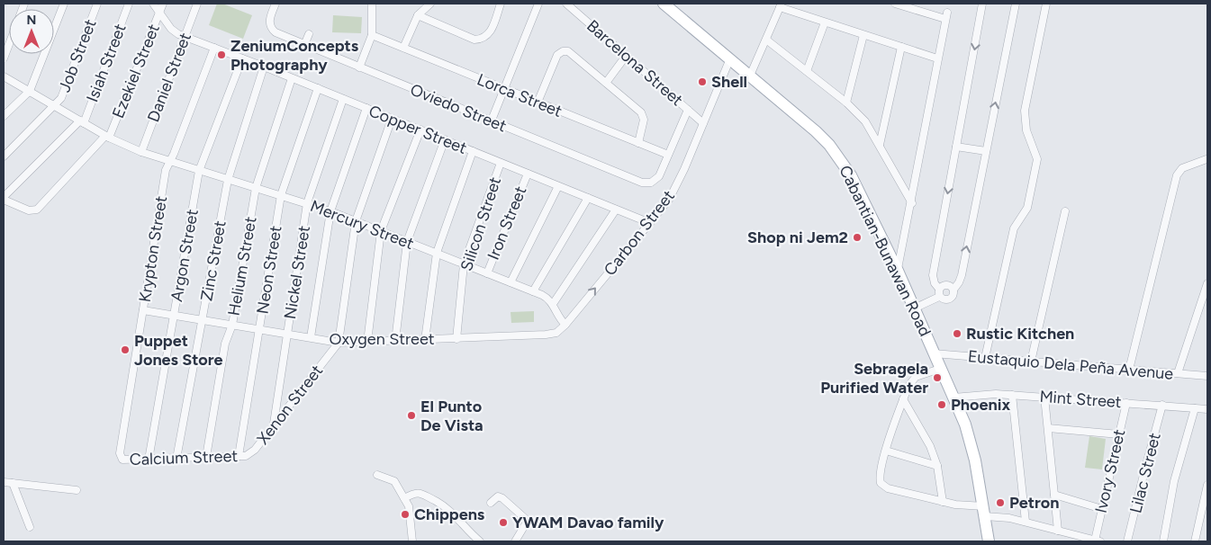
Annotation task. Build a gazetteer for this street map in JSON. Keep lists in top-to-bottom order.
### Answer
{
  "streets": {
    "main road": ["Cabantian-Bunawan Road"],
    "street": [
      "Job Street",
      "Isiah Street",
      "Barcelona Street",
      "Ezekiel Street",
      "Daniel Street",
      "Lorca Street",
      "Oviedo Street",
      "Copper Street",
      "Iron Street",
      "Silicon Street",
      "Mercury Street",
      "Carbon Street",
      "Krypton Street",
      "Argon Street",
      "Zinc Street",
      "Helium Street",
      "Neon Street",
      "Nickel Street",
      "Oxygen Street",
      "Eustaquio Dela Peña Avenue",
      "Mint Street",
      "Xenon Street",
      "Calcium Street",
      "Ivory Street",
      "Lilac Street"
    ]
  },
  "crossings": [
    ["Job Street", "Mercury Street"],
    ["Isiah Street", "Mercury Street"],
    ["Barcelona Street", "Carbon Street"],
    ["Ezekiel Street", "Copper Street"],
    ["Ezekiel Street", "Mercury Street"],
    ["Daniel Street", "Copper Street"],
    ["Daniel Street", "Mercury Street"],
    ["Lorca Street", "Oviedo Street"],
    ["Copper Street", "Iron Street"],
    ["Copper Street", "Silicon Street"],
    ["Copper Street", "Carbon Street"],
    ["Copper Street", "Krypton Street"],
    ["Copper Street", "Argon Street"],
    ["Copper Street", "Zinc Street"],
    ["Copper Street", "Helium Street"],
    ["Copper Street", "Neon Street"],
    ["Copper Street", "Nickel Street"],
    ["Copper Street", "Xenon Street"],
    ["Iron Street", "Mercury Street"],
    ["Silicon Street", "Mercury Street"],
    ["Silicon Street", "Oxygen Street"],
    ["Mercury Street", "Carbon Street"],
    ["Mercury Street", "Krypton Street"],
    ["Mercury Street", "Argon Street"],
    ["Mercury Street", "Zinc Street"],
    ["Mercury Street", "Helium Street"],
    ["Mercury Street", "Neon Street"],
    ["Mercury Street", "Nickel Street"],
    ["Mercury Street", "Oxygen Street"],
    ["Mercury Street", "Xenon Street"],
    ["Carbon Street", "Cabantian-Bunawan Road"],
    ["Carbon Street", "Oxygen Street"],
    ["Krypton Street", "Oxygen Street"],
    ["Krypton Street", "Calcium Street"],
    ["Cabantian-Bunawan Road", "Eustaquio Dela Peña Avenue"],
    ["Cabantian-Bunawan Road", "Mint Street"],
    ["Argon Street", "Oxygen Street"],
    ["Argon Street", "Calcium Street"],
    ["Zinc Street", "Oxygen Street"],
    ["Zinc Street", "Calcium Street"],
    ["Helium Street", "Oxygen Street"],
    ["Helium Street", "Calcium Street"],
    ["Neon Street", "Oxygen Street"],
    ["Neon Street", "Xenon Street"],
    ["Neon Street", "Calcium Street"],
    ["Nickel Street", "Oxygen Street"],
    ["Nickel Street", "Xenon Street"],
    ["Oxygen Street", "Xenon Street"],
    ["Mint Street", "Ivory Street"],
    ["Mint Street", "Lilac Street"],
    ["Xenon Street", "Calcium Street"]
  ],
  "places": [
    "ZeniumConcepts Photography",
    "Shell",
    "Shop ni Jem2",
    "Rustic Kitchen",
    "Puppet Jones Store",
    "Sebragela Purified Water",
    "Phoenix",
    "El Punto De Vista",
    "Petron",
    "Chippens",
    "YWAM Davao family"
  ],
  "north": "top"
}
